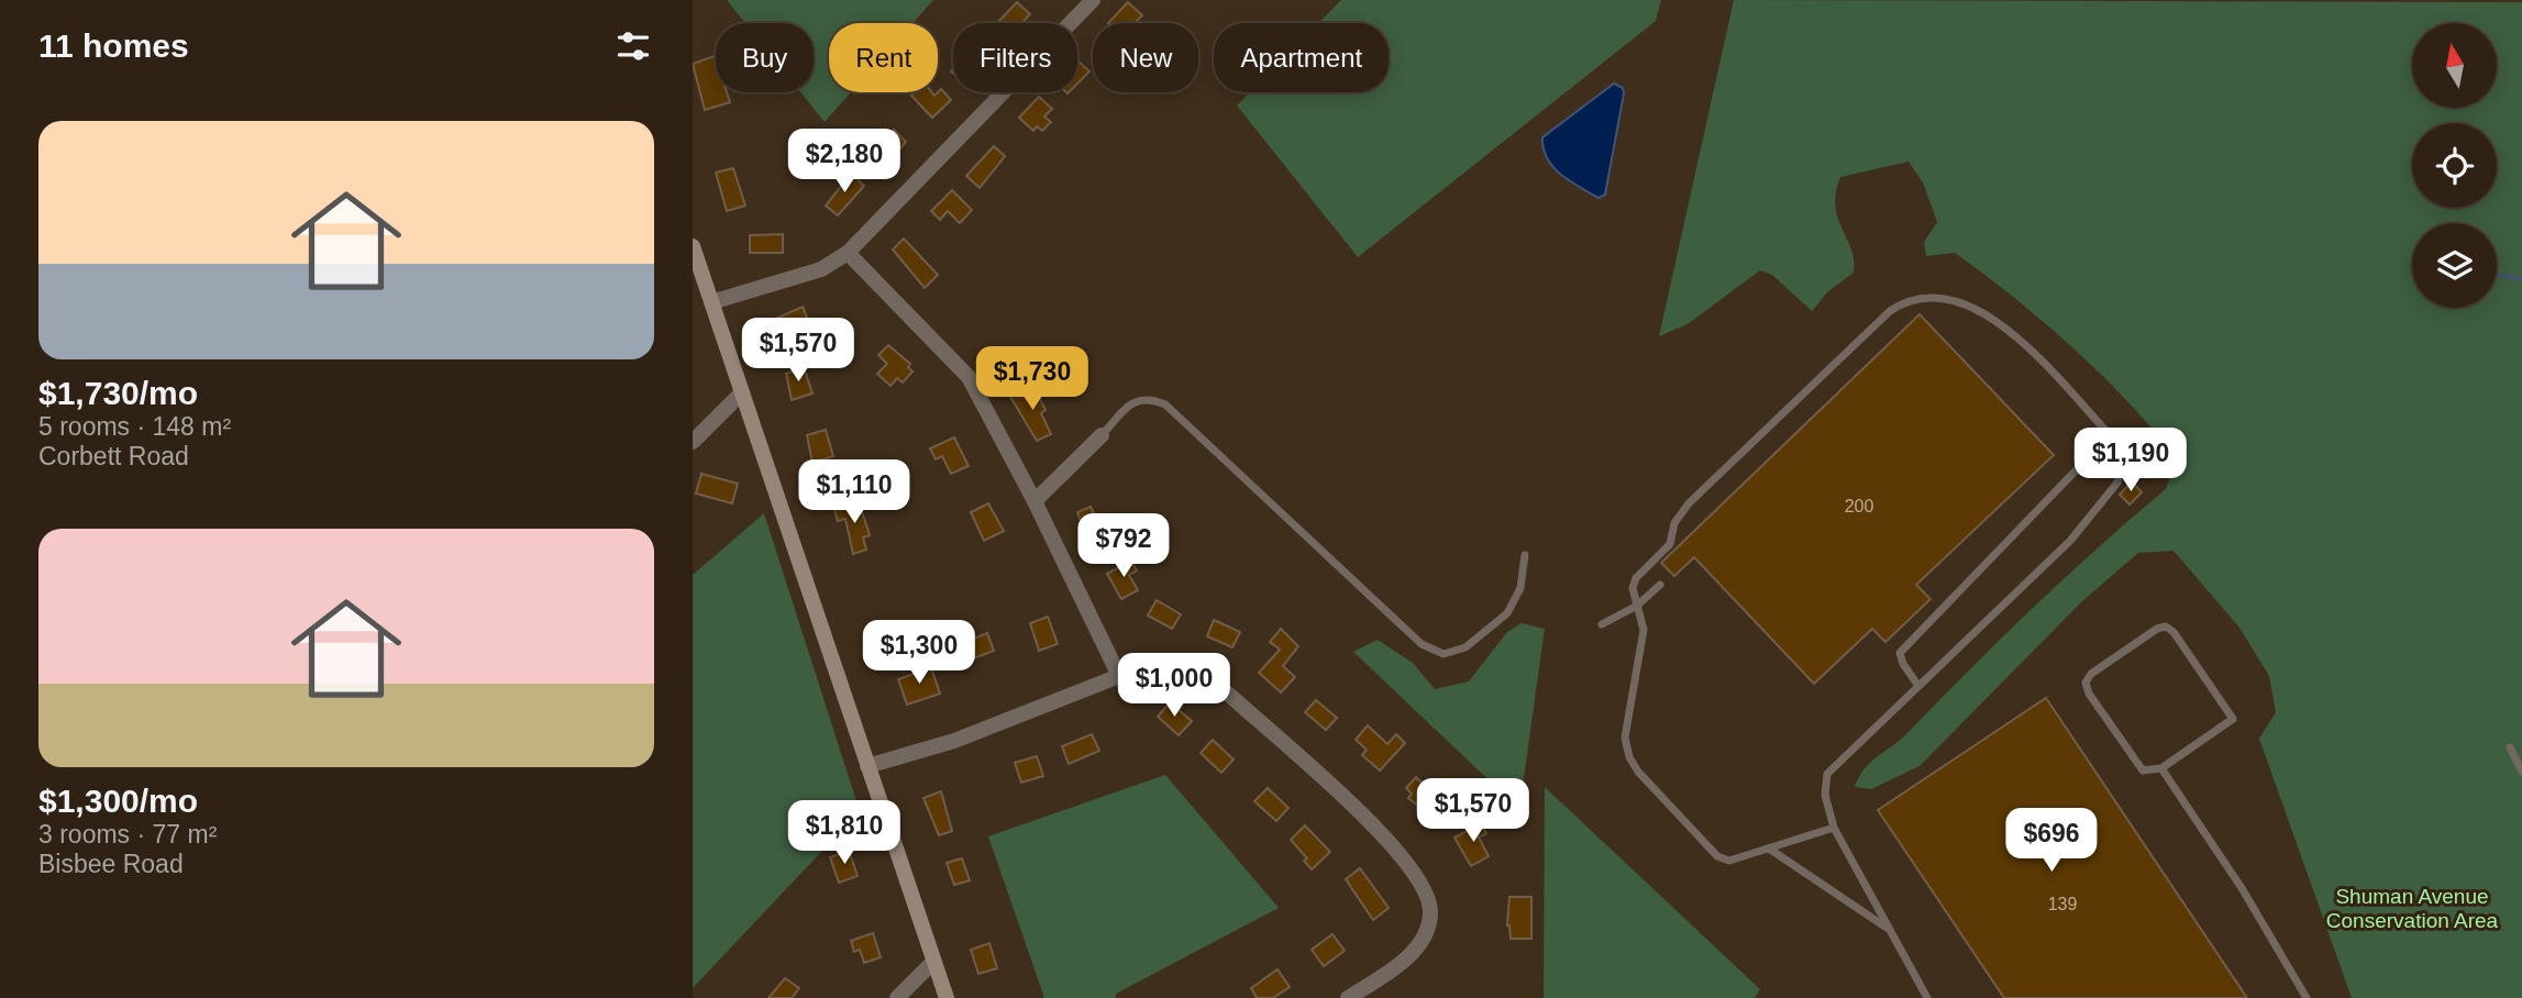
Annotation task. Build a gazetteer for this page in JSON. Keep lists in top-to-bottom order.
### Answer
{
  "parks": ["Shuman Avenue Conservation Area"],
  "house_numbers": ["200", "139"],
  "north": "top",
  "page": {
    "heading": "11 homes",
    "chip": [
      "Buy",
      "Rent",
      "Filters",
      "New",
      "Apartment"
    ],
    "list": [
      {
        "name": "$1,730/mo",
        "note": "5 rooms · 148 m² · Corbett Road"
      },
      {
        "name": "$1,300/mo",
        "note": "3 rooms · 77 m² · Bisbee Road"
      }
    ],
    "price": [
      "$2,180",
      "$1,570",
      "$1,730",
      "$1,190",
      "$1,110",
      "$792",
      "$1,300",
      "$1,000",
      "$1,570",
      "$1,810",
      "$696"
    ]
  }
}
